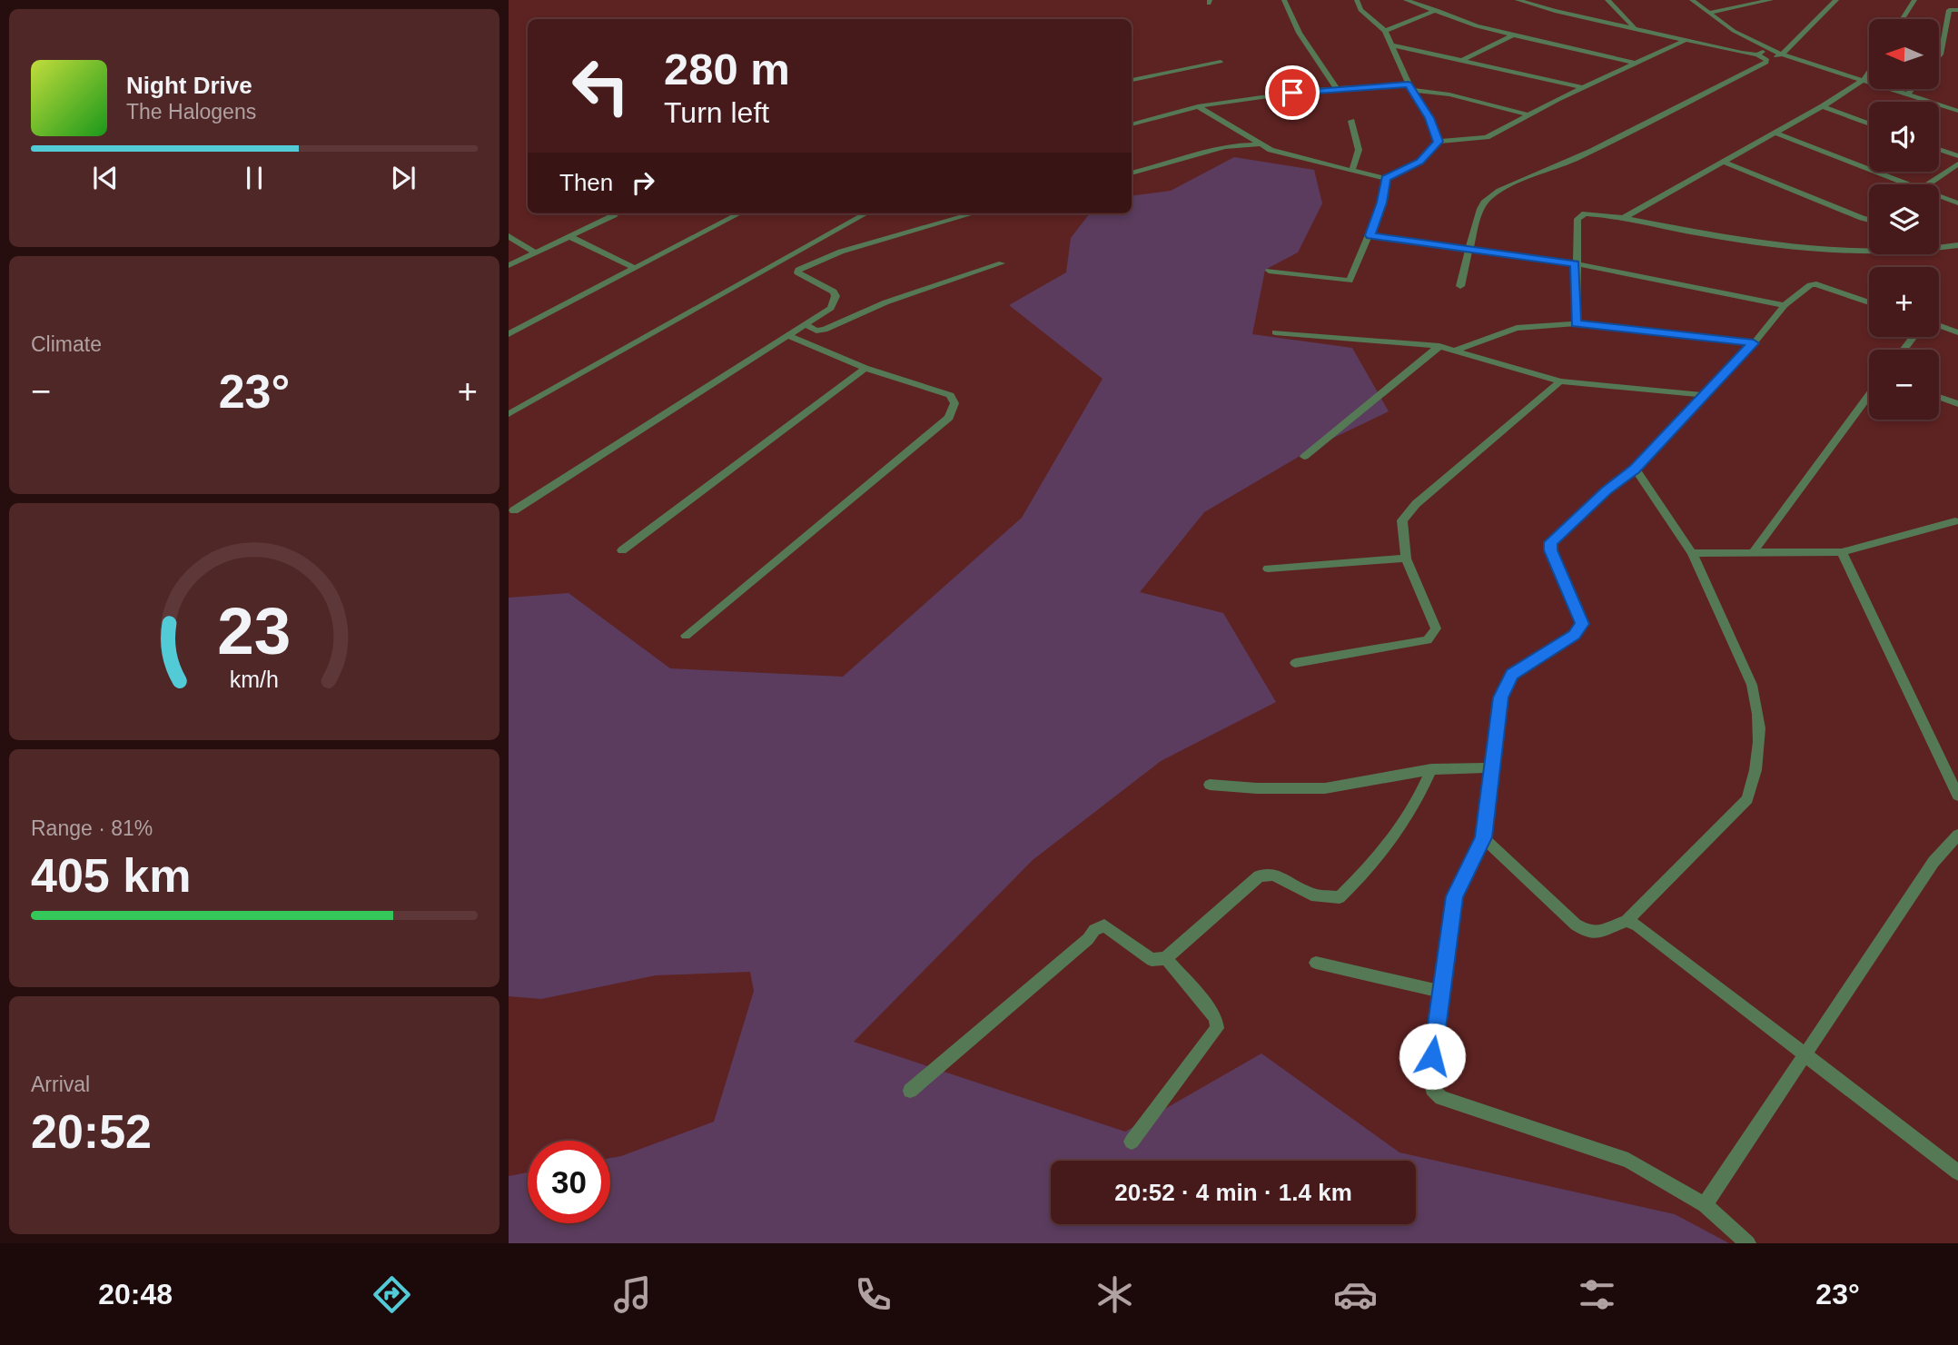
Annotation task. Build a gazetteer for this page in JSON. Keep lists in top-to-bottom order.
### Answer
{
  "north": "left",
  "page": {
    "map_buttons": ["+", "−"],
    "turn": ["280 m", "Turn left"],
    "song": ["Night Drive", "The Halogens"],
    "then": "Then",
    "tile": [
      "Climate",
      ["Range · 81%", "405 km"],
      ["Arrival", "20:52"]
    ],
    "heat": ["−", "23°", "+"],
    "limit": "30",
    "trip": "20:52 · 4 min · 1.4 km",
    "tabs": ["20:48", "23°"],
    "gauge": ["23", "km/h"]
  }
}
